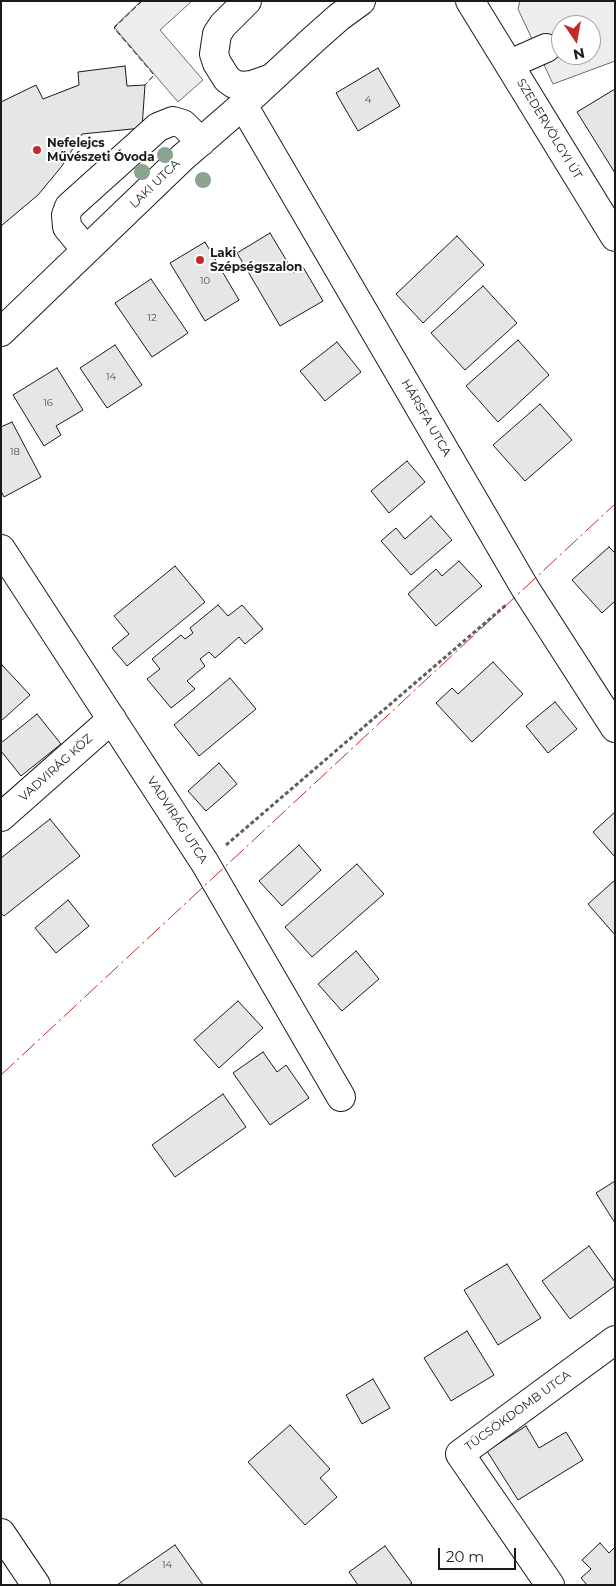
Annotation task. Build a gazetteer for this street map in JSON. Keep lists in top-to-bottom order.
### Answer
{
  "streets": {
    "street": [
      "SZEDERVÖLGYI ÚT",
      "LAKI UTCA",
      "HÁRSFA UTCA",
      "VADVIRÁG KÖZ",
      "VADVIRÁG UTCA",
      "TÜCSÖKDOMB UTCA"
    ]
  },
  "crossings": [
    ["LAKI UTCA", "HÁRSFA UTCA"],
    ["VADVIRÁG KÖZ", "VADVIRÁG UTCA"]
  ],
  "places": ["Nefelejcs Művészeti Óvoda", "Laki Szépségszalon"],
  "house_numbers": [
    "4",
    "10",
    "12",
    "14",
    "16",
    "18",
    "14"
  ],
  "scale_bar": "20 m",
  "north": "bottom"
}
